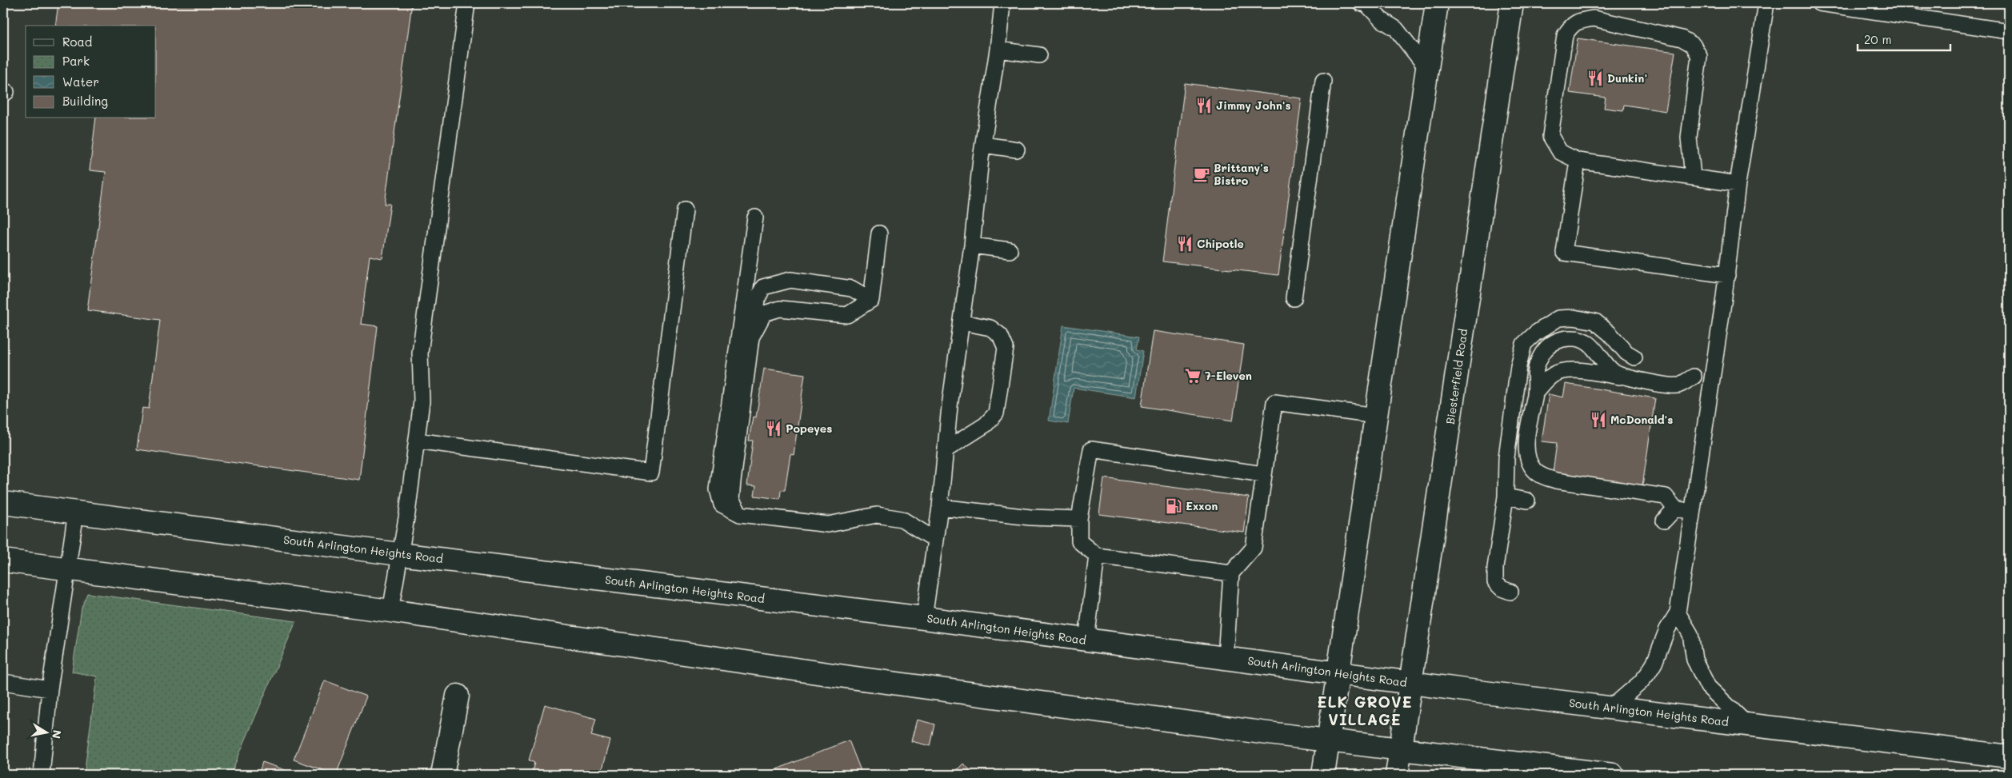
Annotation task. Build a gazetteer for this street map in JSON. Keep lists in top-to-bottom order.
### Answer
{
  "streets": {
    "main road": ["Biesterfield Road", "South Arlington Heights Road"]
  },
  "crossings": [
    ["Biesterfield Road", "South Arlington Heights Road"]
  ],
  "districts": ["ELK GROVE VILLAGE"],
  "places": {
    "restaurant": [
      "Dunkin'",
      "Jimmy John's",
      "Chipotle",
      "McDonald's",
      "Popeyes"
    ],
    "cafe": ["Brittany's Bistro"],
    "supermarket": ["7-Eleven"],
    "fuel station": ["Exxon"]
  },
  "legend": [
    "Road",
    "Park",
    "Water",
    "Building"
  ],
  "scale_bar": "20 m",
  "north": "right"
}
